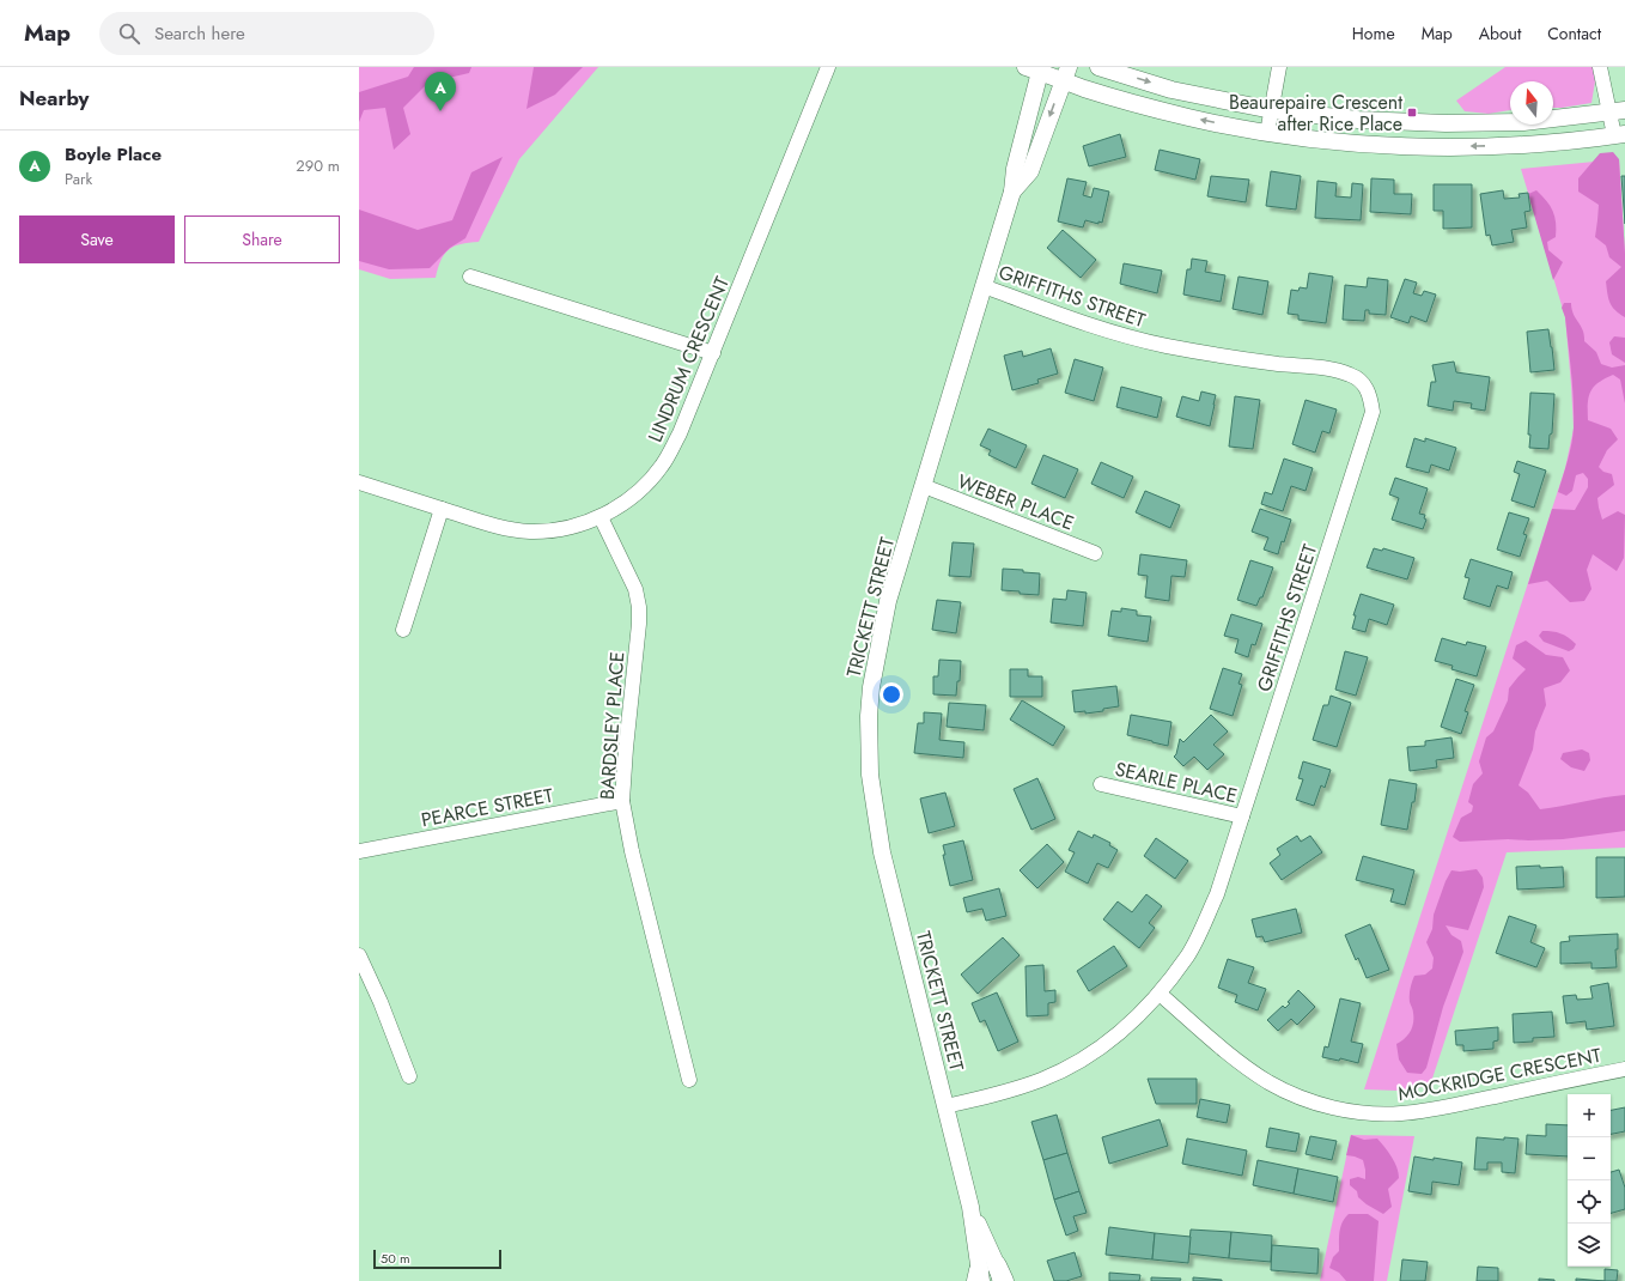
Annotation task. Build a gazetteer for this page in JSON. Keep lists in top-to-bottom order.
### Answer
{
  "streets": {
    "street": [
      "GRIFFITHS STREET",
      "LINDRUM CRESCENT",
      "WEBER PLACE",
      "TRICKETT STREET",
      "BARDSLEY PLACE",
      "SEARLE PLACE",
      "PEARCE STREET",
      "MOCKRIDGE CRESCENT"
    ]
  },
  "crossings": [
    ["GRIFFITHS STREET", "TRICKETT STREET"],
    ["GRIFFITHS STREET", "SEARLE PLACE"],
    ["GRIFFITHS STREET", "MOCKRIDGE CRESCENT"],
    ["LINDRUM CRESCENT", "BARDSLEY PLACE"],
    ["WEBER PLACE", "TRICKETT STREET"],
    ["BARDSLEY PLACE", "PEARCE STREET"]
  ],
  "places": {
    "transit": ["Beaurepaire Crescent after Rice Place"]
  },
  "scale_bar": "50 m",
  "north": "top",
  "page": {
    "header": "Map",
    "search": "Search here",
    "nav": [
      "Home",
      "Map",
      "About",
      "Contact"
    ],
    "heading": "Nearby",
    "pins": "A",
    "list": [
      {
        "mark": "A",
        "name": "Boyle Place",
        "note": "Park",
        "value": "290 m"
      }
    ],
    "buttons": ["Save", "Share"],
    "map_buttons": ["+", "−"],
    "scale": "50 m"
  }
}
